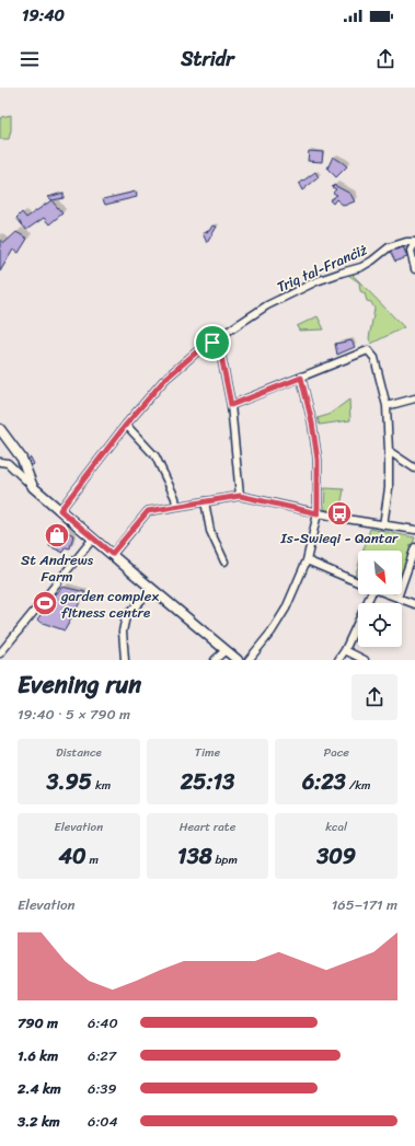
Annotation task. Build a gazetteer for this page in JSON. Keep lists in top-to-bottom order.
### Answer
{
  "streets": {
    "street": ["Triq tal-Franċiż"]
  },
  "places": {
    "bus stop": ["Is-Swieqi - Qantar"],
    "shop": ["St Andrews Farm"],
    "sports": ["garden complex fitness centre"]
  },
  "north": "bottom right",
  "page": {
    "status": "19:40",
    "header": "Stridr",
    "heading": ["Evening run", "19:40 · 5 × 790 m"],
    "stats": [
      ["Distance", "3.95 km"],
      ["Time", "25:13"],
      ["Pace", "6:23 /km"],
      ["Elevation", "40 m"],
      ["Heart rate", "138 bpm"],
      ["kcal", "309"]
    ],
    "chart": ["Elevation", "165–171 m"],
    "list": [
      {
        "name": "790 m",
        "note": "6:40"
      },
      {
        "name": "1.6 km",
        "note": "6:27"
      },
      {
        "name": "2.4 km",
        "note": "6:39"
      },
      {
        "name": "3.2 km",
        "note": "6:04"
      }
    ]
  }
}
